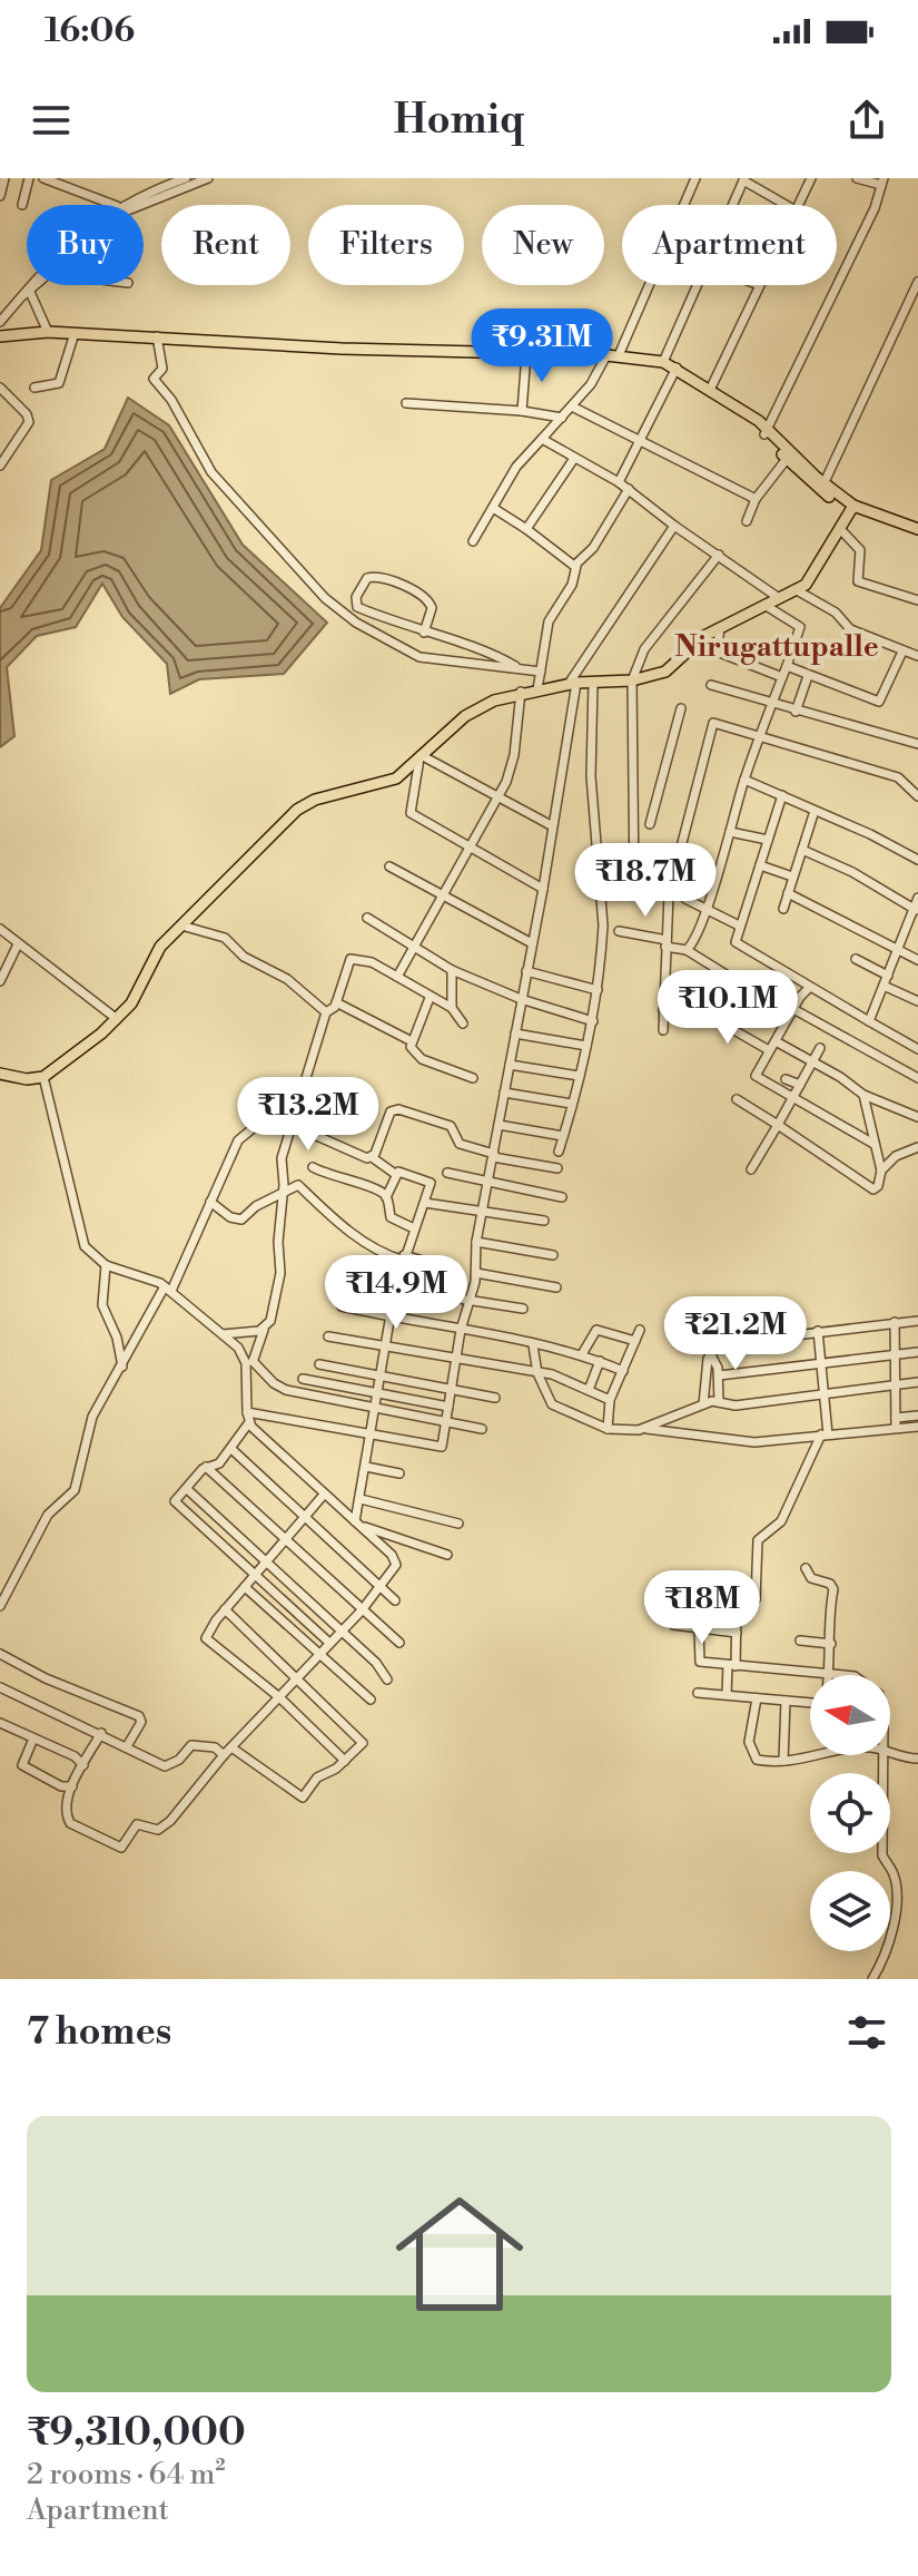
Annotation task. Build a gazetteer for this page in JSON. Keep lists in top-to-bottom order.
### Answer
{
  "districts": ["Nirugattupalle"],
  "north": "left",
  "page": {
    "status": "16:06",
    "header": "Homiq",
    "chip": [
      "Buy",
      "Rent",
      "Filters",
      "New",
      "Apartment"
    ],
    "price": [
      "₹9.31M",
      "₹18.7M",
      "₹10.1M",
      "₹13.2M",
      "₹14.9M",
      "₹21.2M",
      "₹18M"
    ],
    "heading": "7 homes",
    "list": [
      {
        "name": "₹9,310,000",
        "note": "2 rooms · 64 m² · Apartment"
      }
    ]
  }
}
